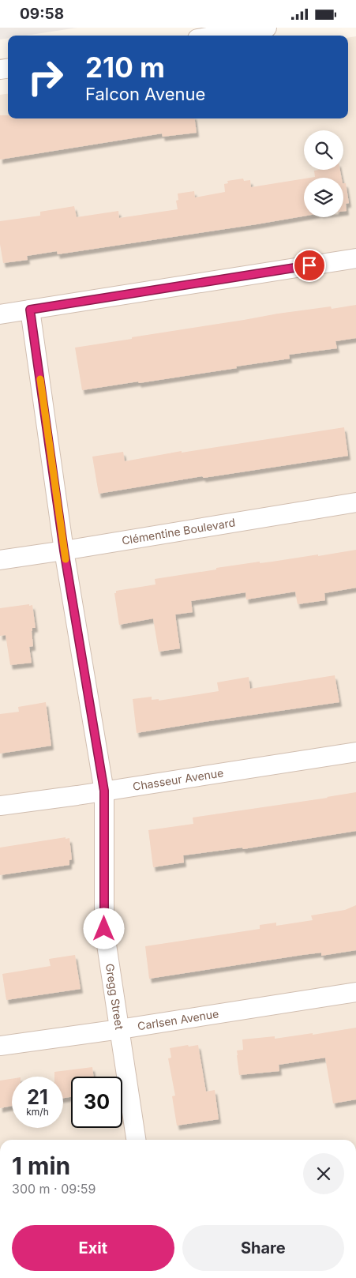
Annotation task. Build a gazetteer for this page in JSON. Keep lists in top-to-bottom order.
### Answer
{
  "streets": {
    "street": [
      "Clémentine Boulevard",
      "Chasseur Avenue",
      "Gregg Street",
      "Carlsen Avenue"
    ]
  },
  "crossings": [
    ["Clémentine Boulevard", "Gregg Street"],
    ["Chasseur Avenue", "Gregg Street"],
    ["Gregg Street", "Carlsen Avenue"]
  ],
  "page": {
    "status": "09:58",
    "turn": ["210 m", "Falcon Avenue"],
    "speed": "21 km/h",
    "limit": "30",
    "heading": ["1 min", "300 m · 09:59"],
    "buttons": ["Exit", "Share"]
  }
}
